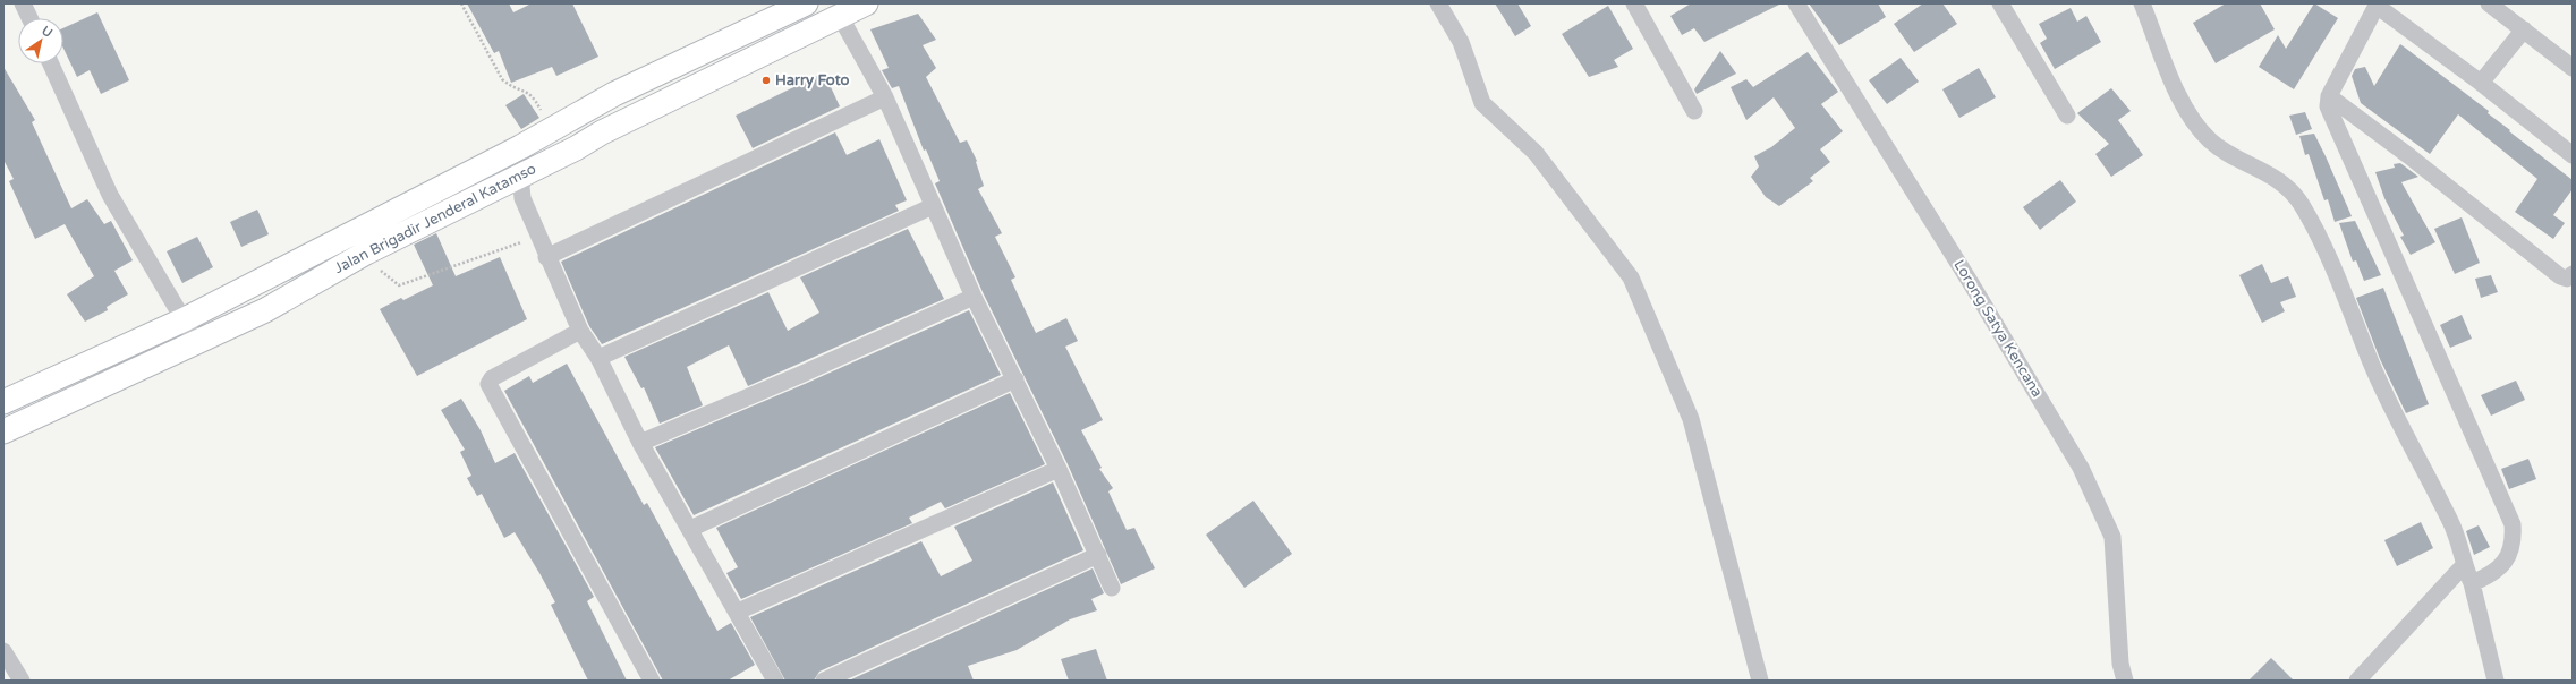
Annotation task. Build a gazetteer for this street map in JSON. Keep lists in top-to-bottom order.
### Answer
{
  "streets": {
    "main road": ["Jalan Brigadir Jenderal Katamso"],
    "street": ["Lorong Satya Kencana"]
  },
  "places": ["Harry Foto"],
  "north": "top right"
}
